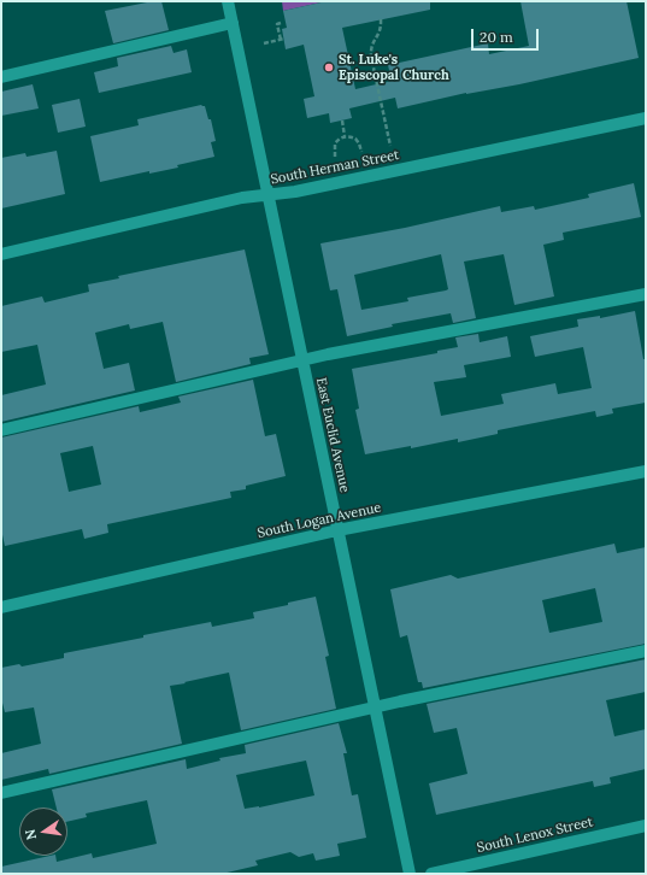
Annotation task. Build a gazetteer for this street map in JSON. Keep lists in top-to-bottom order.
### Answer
{
  "streets": {
    "street": [
      "South Herman Street",
      "East Euclid Avenue",
      "South Logan Avenue",
      "South Lenox Street"
    ]
  },
  "crossings": [
    ["South Herman Street", "East Euclid Avenue"],
    ["East Euclid Avenue", "South Logan Avenue"]
  ],
  "places": ["St. Luke's Episcopal Church"],
  "scale_bar": "20 m",
  "north": "left"
}
